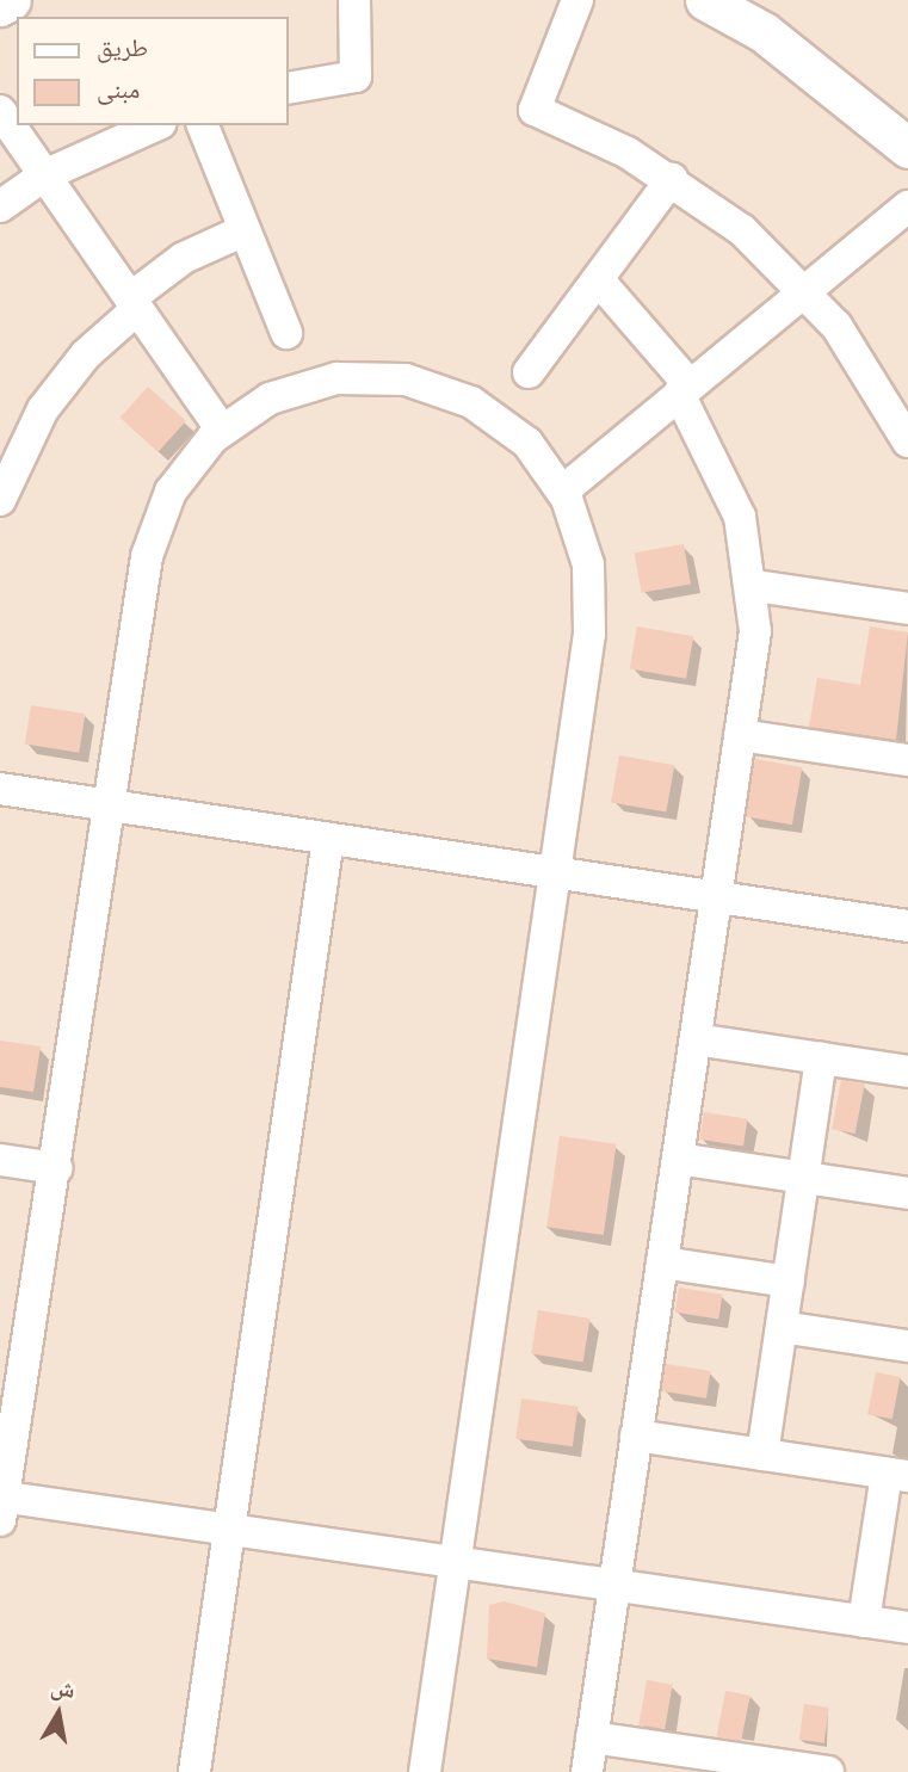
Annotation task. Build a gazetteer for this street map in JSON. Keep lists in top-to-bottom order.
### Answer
{
  "legend": ["طريق", "مبنى"],
  "north": "top"
}
